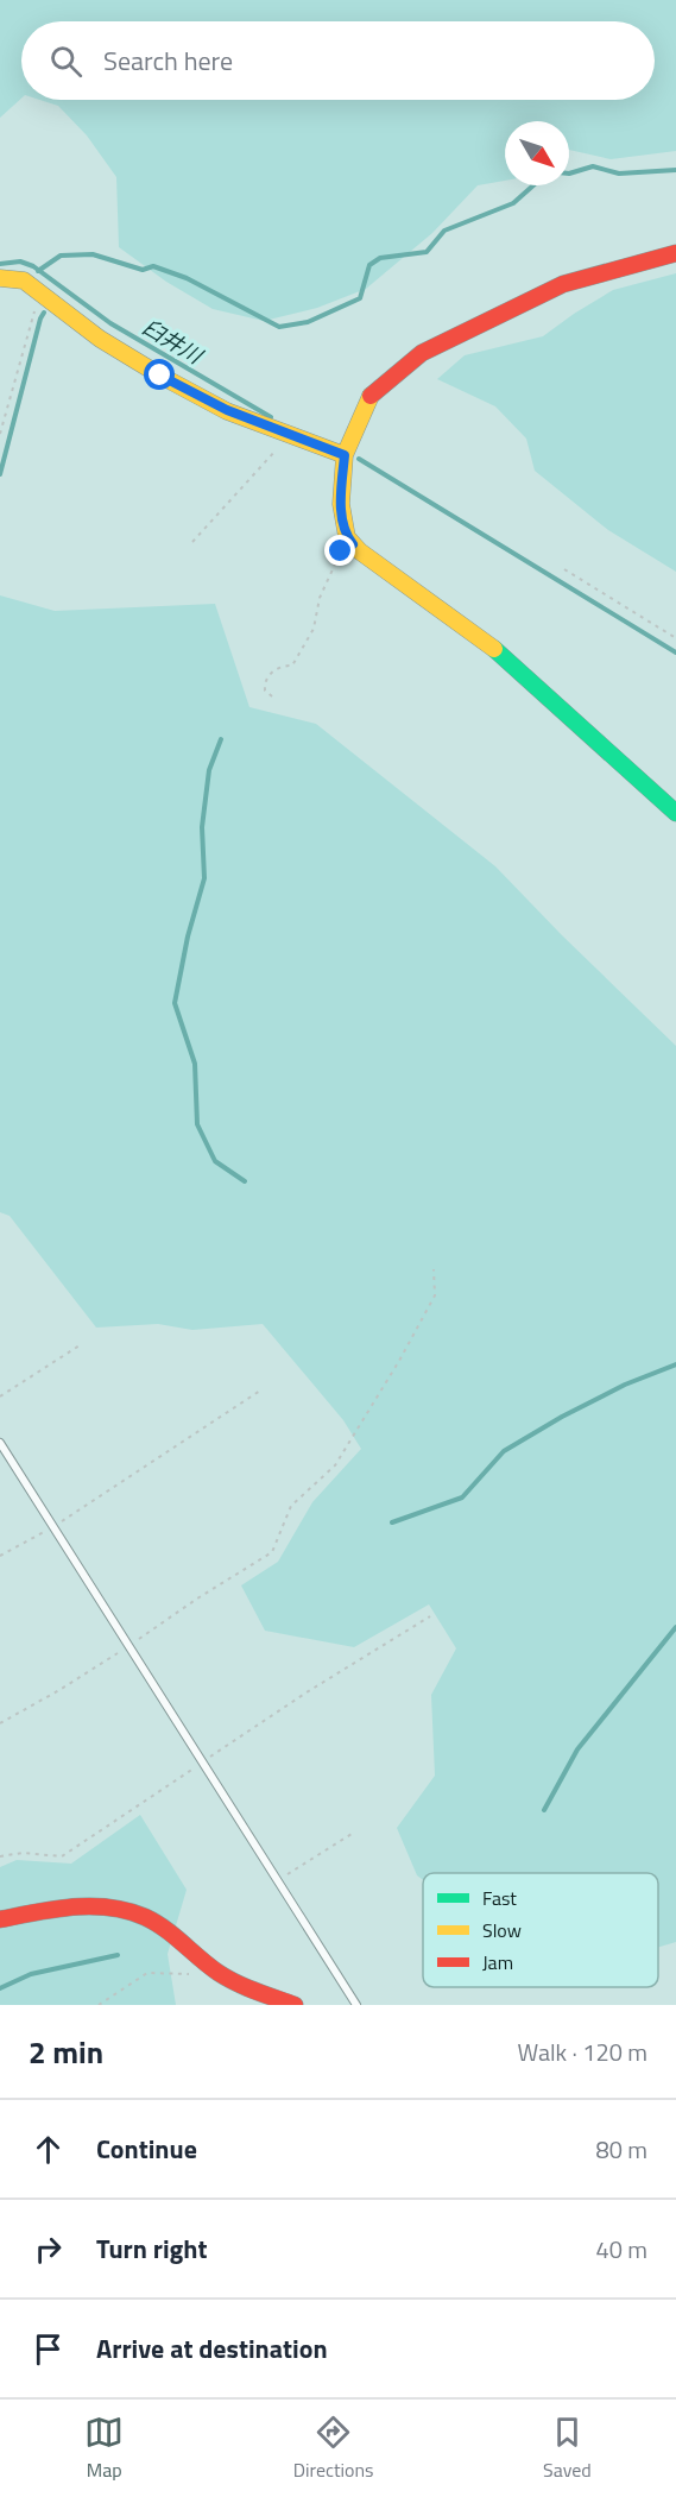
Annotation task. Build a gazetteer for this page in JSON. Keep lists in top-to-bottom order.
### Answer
{
  "water": ["臼井川"],
  "legend": ["Fast", "Slow", "Jam"],
  "north": "bottom right",
  "page": {
    "search": "Search here",
    "heading": ["2 min", "Walk · 120 m"],
    "list": [
      ["Continue", "80 m"],
      ["Turn right", "40 m"],
      "Arrive at destination"
    ],
    "nav": ["Map", "Directions", "Saved"]
  }
}
